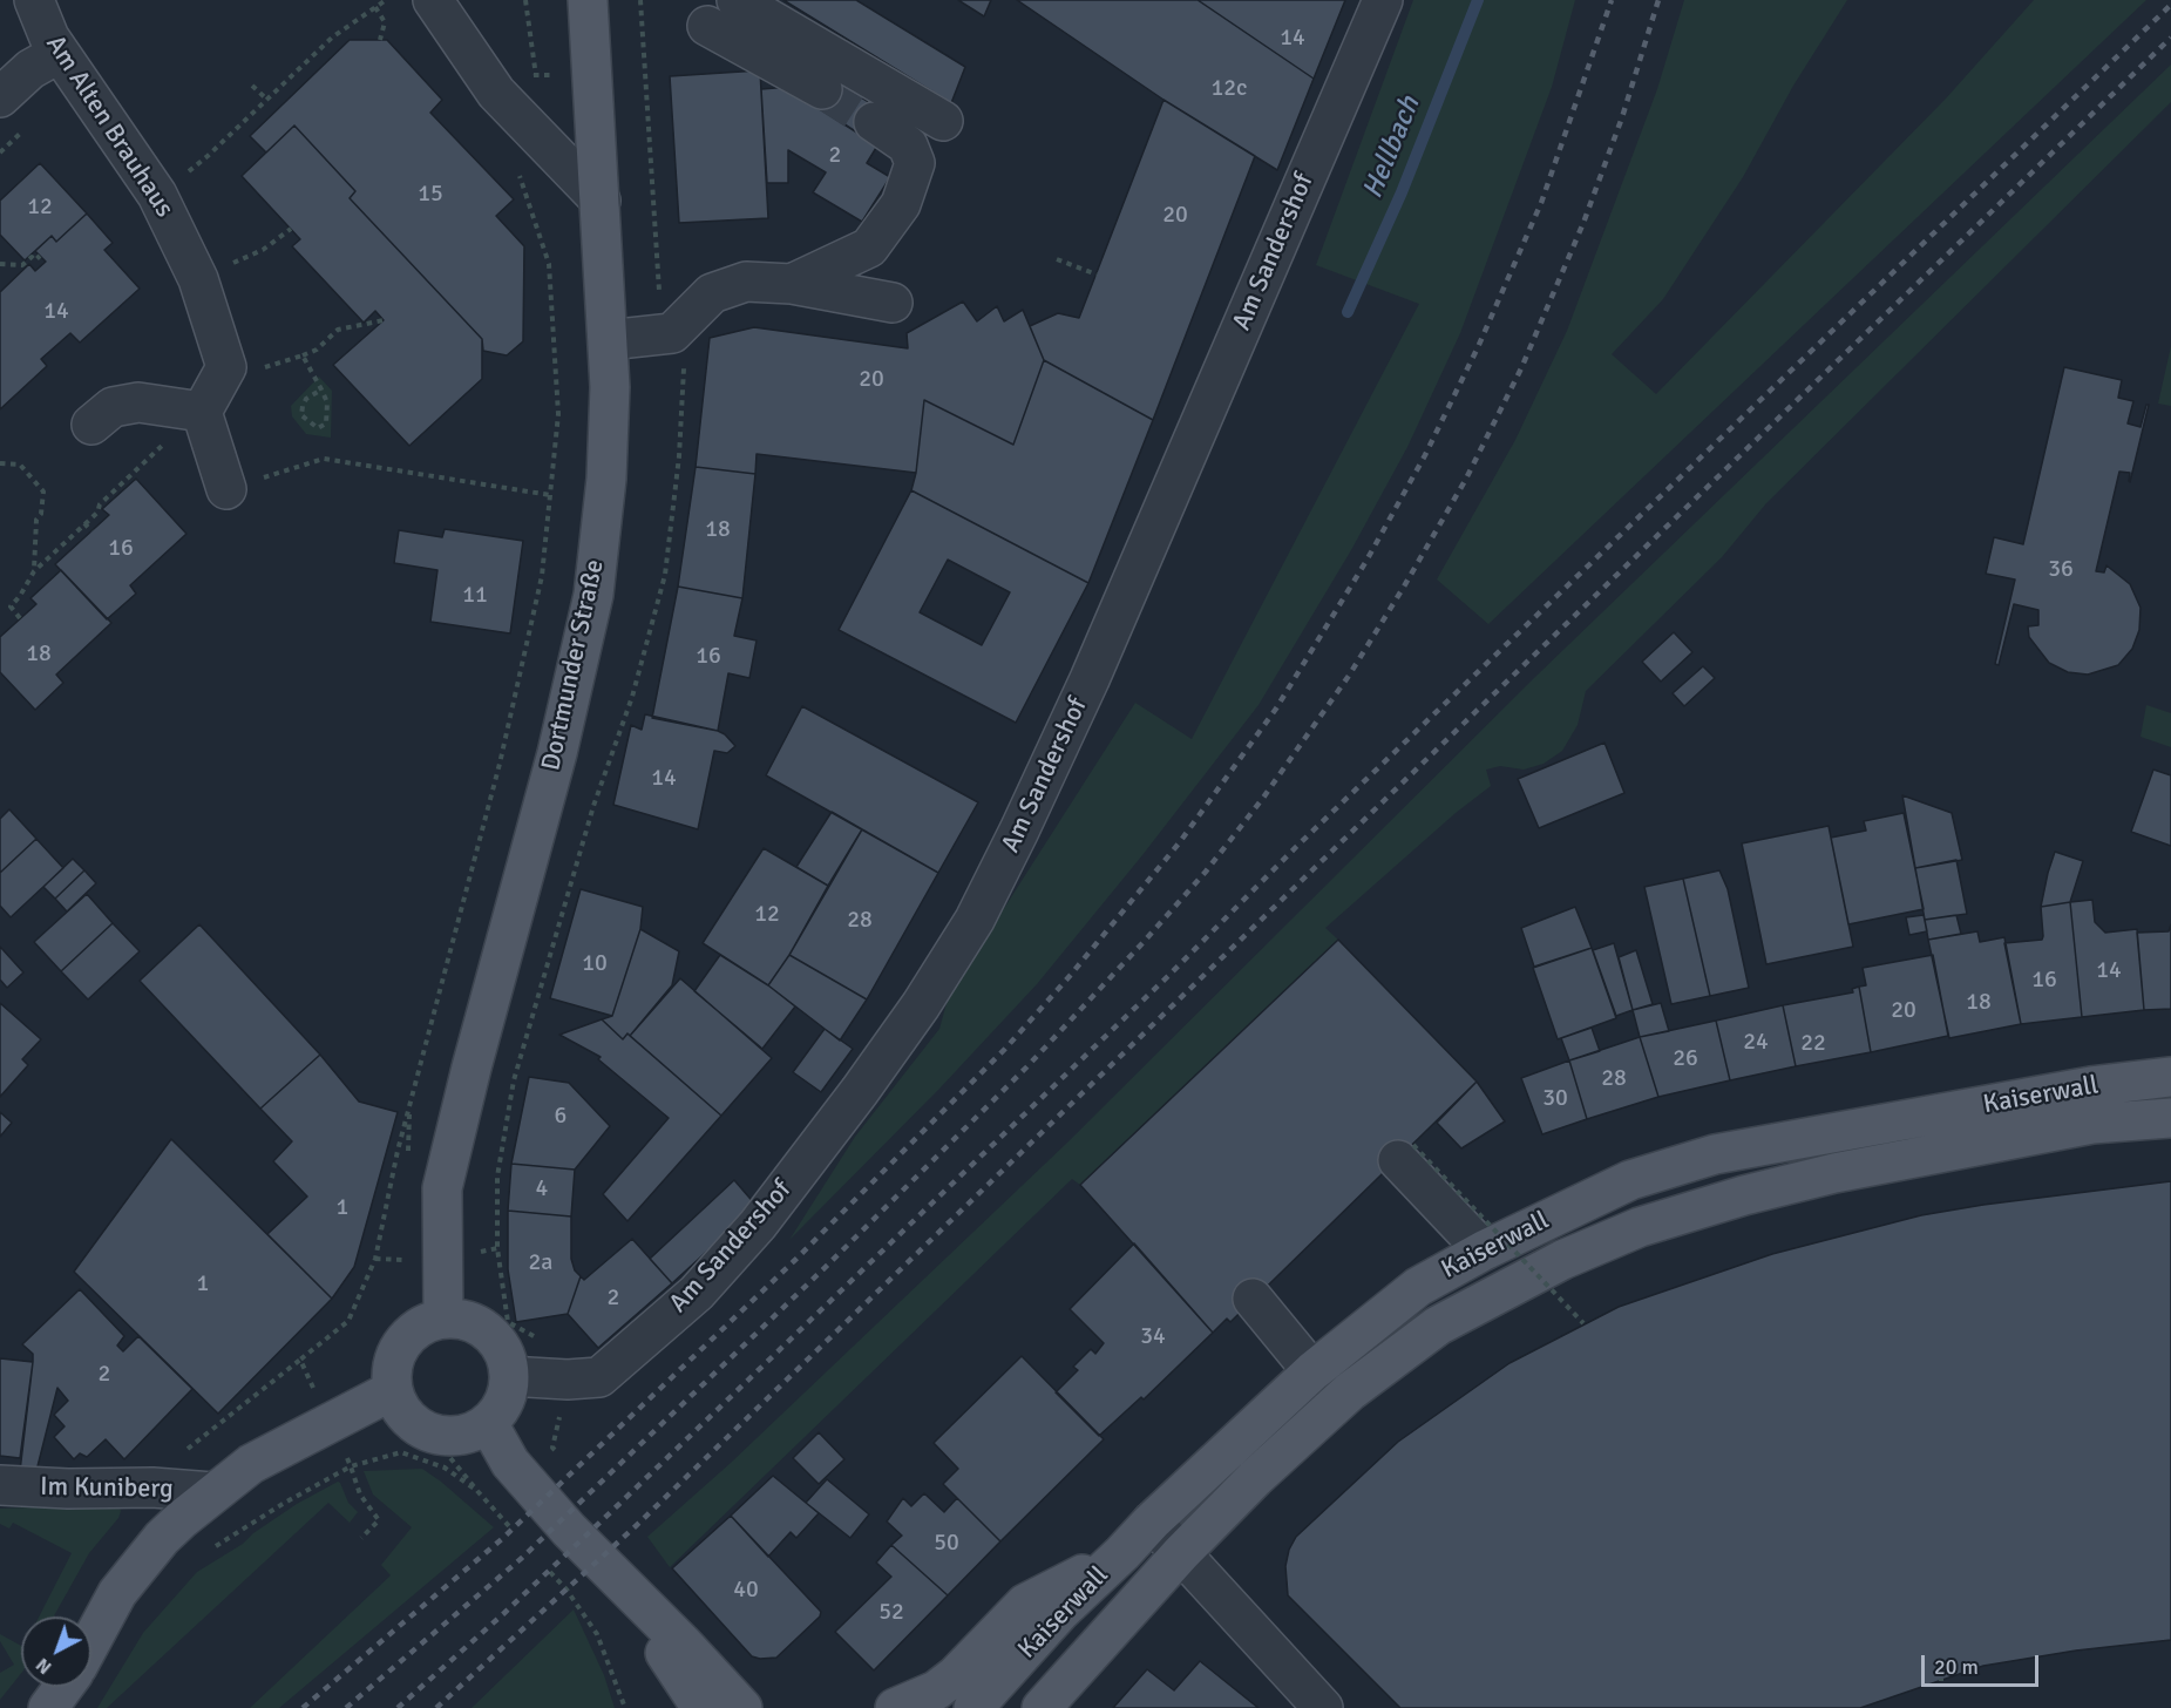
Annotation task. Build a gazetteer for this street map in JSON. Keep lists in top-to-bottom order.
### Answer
{
  "streets": {
    "main road": ["Dortmunder Straße", "Kaiserwall"],
    "street": ["Am Alten Brauhaus", "Am Sandershof", "Im Kuniberg"]
  },
  "water": ["Hellbach"],
  "house_numbers": [
    "14",
    "12c",
    "2",
    "15",
    "12",
    "20",
    "14",
    "20",
    "18",
    "16",
    "36",
    "11",
    "18",
    "16",
    "14",
    "12",
    "28",
    "10",
    "14",
    "16",
    "18",
    "20",
    "24",
    "22",
    "26",
    "28",
    "30",
    "6",
    "4",
    "1",
    "2a",
    "1",
    "2",
    "34",
    "2",
    "50",
    "40",
    "52"
  ],
  "scale_bar": "20 m",
  "north": "bottom left"
}
